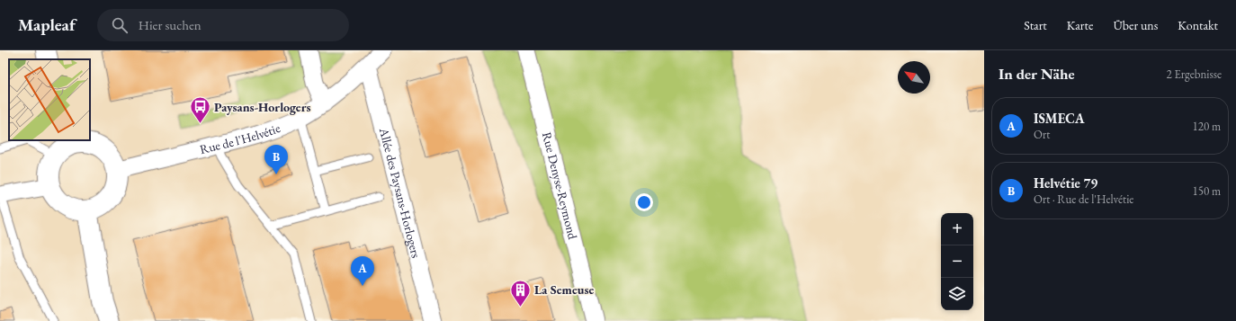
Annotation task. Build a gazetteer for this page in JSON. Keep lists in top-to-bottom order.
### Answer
{
  "streets": {
    "street": ["Rue de l'Helvétie", "Rue Denyse-Reymond", "Allée des Paysans-Horlogers"]
  },
  "crossings": [
    ["Rue de l'Helvétie", "Allée des Paysans-Horlogers"]
  ],
  "places": {
    "bus stop": ["Paysans-Horlogers"],
    "building": ["La Semeuse"]
  },
  "north": "top left",
  "page": {
    "header": "Mapleaf",
    "search": "Hier suchen",
    "nav": [
      "Start",
      "Karte",
      "Über uns",
      "Kontakt"
    ],
    "heading": ["In der Nähe", "2 Ergebnisse"],
    "list": [
      {
        "mark": "A",
        "name": "ISMECA",
        "note": "Ort",
        "value": "120 m"
      },
      {
        "mark": "B",
        "name": "Helvétie 79",
        "note": "Ort · Rue de l'Helvétie",
        "value": "150 m"
      }
    ],
    "pins": ["B", "A"],
    "map_buttons": ["+", "−"]
  }
}
